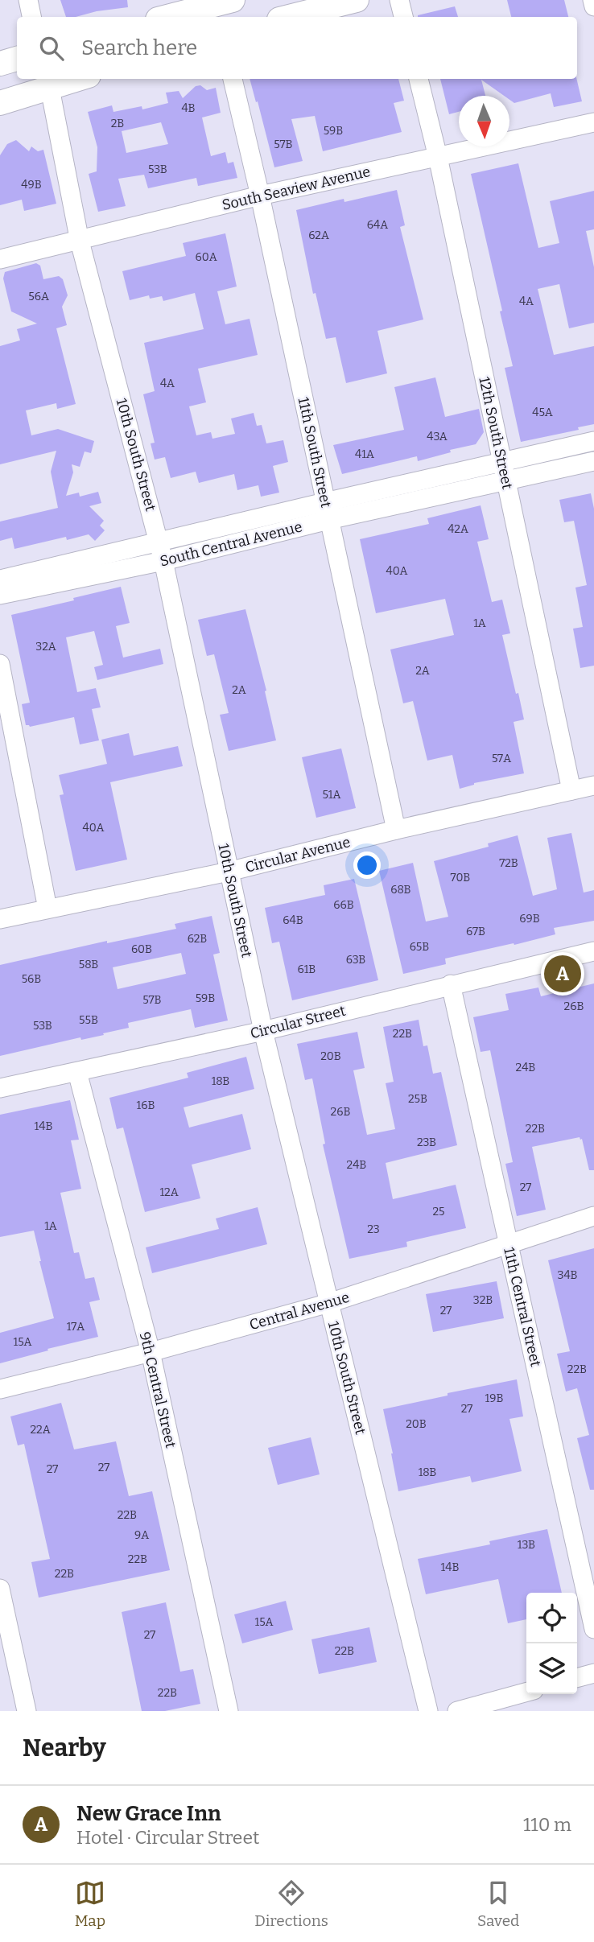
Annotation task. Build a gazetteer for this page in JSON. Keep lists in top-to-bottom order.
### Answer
{
  "streets": {
    "street": [
      "South Seaview Avenue",
      "12th South Street",
      "11th South Street",
      "10th South Street",
      "South Central Avenue",
      "Circular Avenue",
      "Circular Street",
      "11th Central Street",
      "Central Avenue",
      "9th Central Street"
    ]
  },
  "crossings": [
    ["South Seaview Avenue", "12th South Street"],
    ["South Seaview Avenue", "11th South Street"],
    ["South Seaview Avenue", "10th South Street"],
    ["12th South Street", "South Central Avenue"],
    ["12th South Street", "Circular Avenue"],
    ["11th South Street", "South Central Avenue"],
    ["11th South Street", "Circular Avenue"],
    ["10th South Street", "South Central Avenue"],
    ["10th South Street", "Circular Avenue"],
    ["10th South Street", "Circular Street"],
    ["10th South Street", "Central Avenue"],
    ["Circular Street", "11th Central Street"],
    ["Circular Street", "9th Central Street"],
    ["11th Central Street", "Central Avenue"],
    ["Central Avenue", "9th Central Street"]
  ],
  "house_numbers": [
    "4B",
    "2B",
    "59B",
    "57B",
    "53B",
    "49B",
    "64A",
    "62A",
    "60A",
    "56A",
    "4A",
    "4A",
    "45A",
    "43A",
    "41A",
    "42A",
    "40A",
    "1A",
    "32A",
    "2A",
    "2A",
    "57A",
    "51A",
    "40A",
    "72B",
    "70B",
    "68B",
    "66B",
    "69B",
    "64B",
    "67B",
    "62B",
    "65B",
    "60B",
    "63B",
    "58B",
    "61B",
    "56B",
    "59B",
    "57B",
    "26B",
    "55B",
    "53B",
    "22B",
    "20B",
    "24B",
    "18B",
    "25B",
    "16B",
    "26B",
    "14B",
    "22B",
    "23B",
    "24B",
    "27",
    "12A",
    "25",
    "1A",
    "23",
    "34B",
    "32B",
    "27",
    "17A",
    "15A",
    "22B",
    "19B",
    "27",
    "20B",
    "22A",
    "27",
    "27",
    "18B",
    "22B",
    "9A",
    "13B",
    "22B",
    "14B",
    "22B",
    "15A",
    "27",
    "22B",
    "22B"
  ],
  "north": "bottom",
  "page": {
    "search": "Search here",
    "pins": "A",
    "heading": "Nearby",
    "list": [
      {
        "mark": "A",
        "name": "New Grace Inn",
        "note": "Hotel · Circular Street",
        "value": "110 m"
      }
    ],
    "nav": ["Map", "Directions", "Saved"]
  }
}
